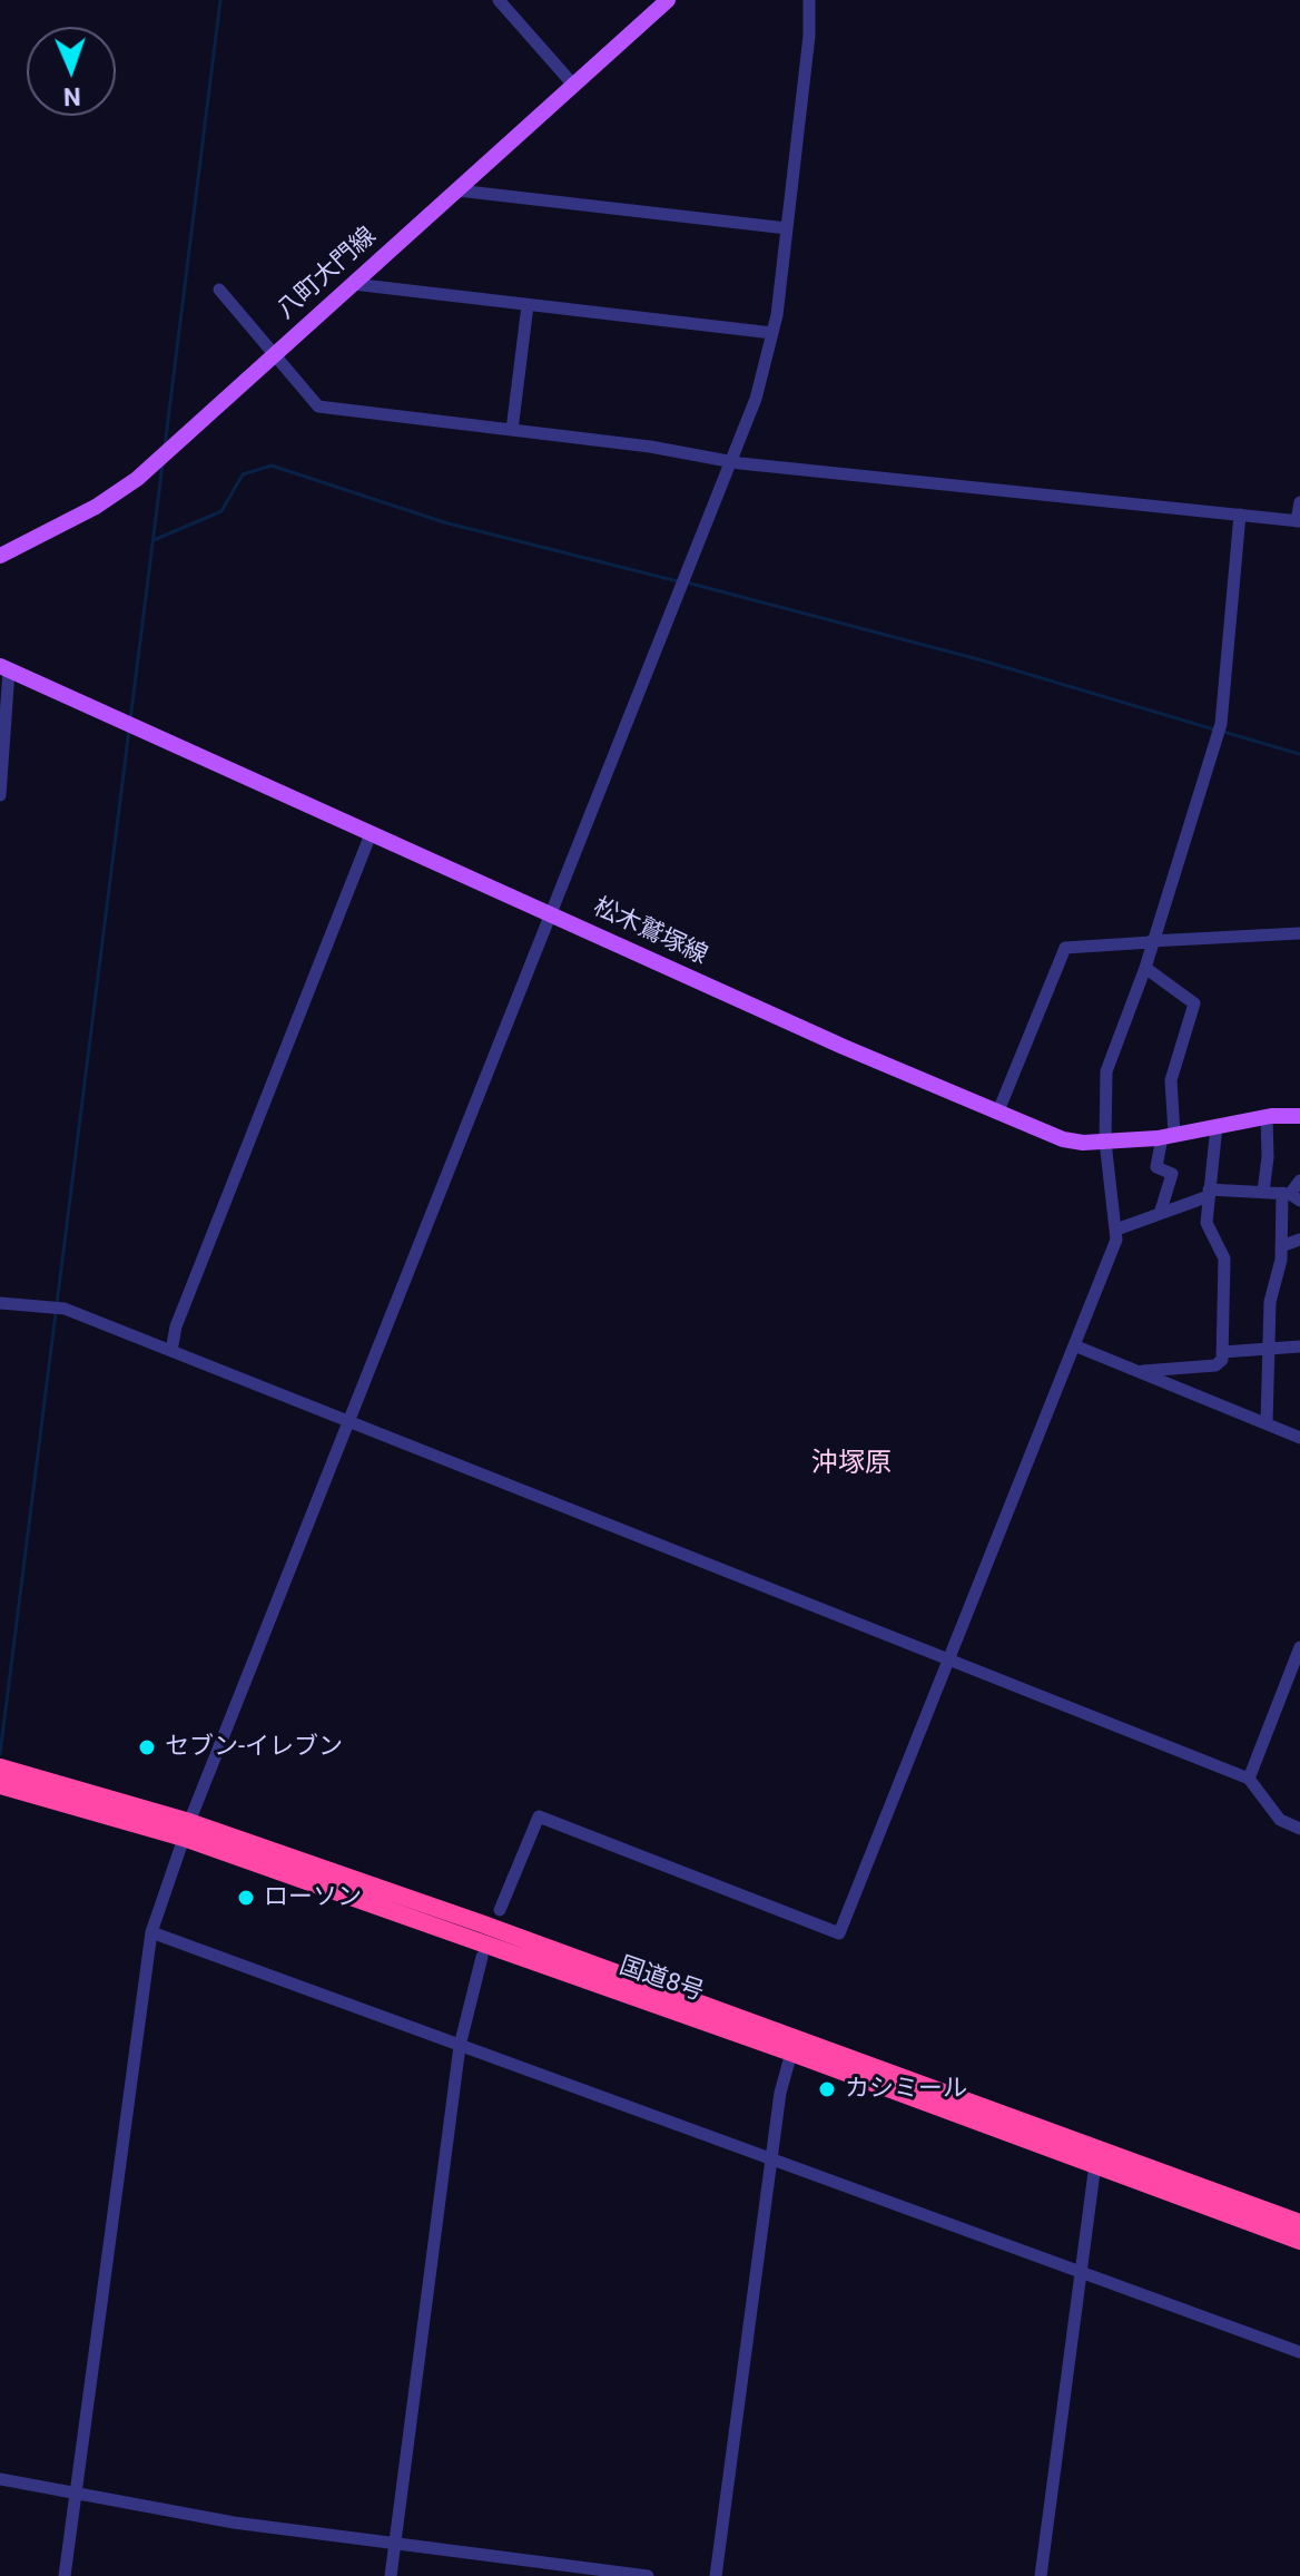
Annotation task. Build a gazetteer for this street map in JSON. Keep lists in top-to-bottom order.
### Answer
{
  "streets": {
    "highway": ["国道8号"],
    "main road": ["八町大門線", "松木鷲塚線"]
  },
  "districts": ["沖塚原"],
  "places": ["セブン-イレブン", "ローソン", "カシミール"],
  "north": "bottom"
}
